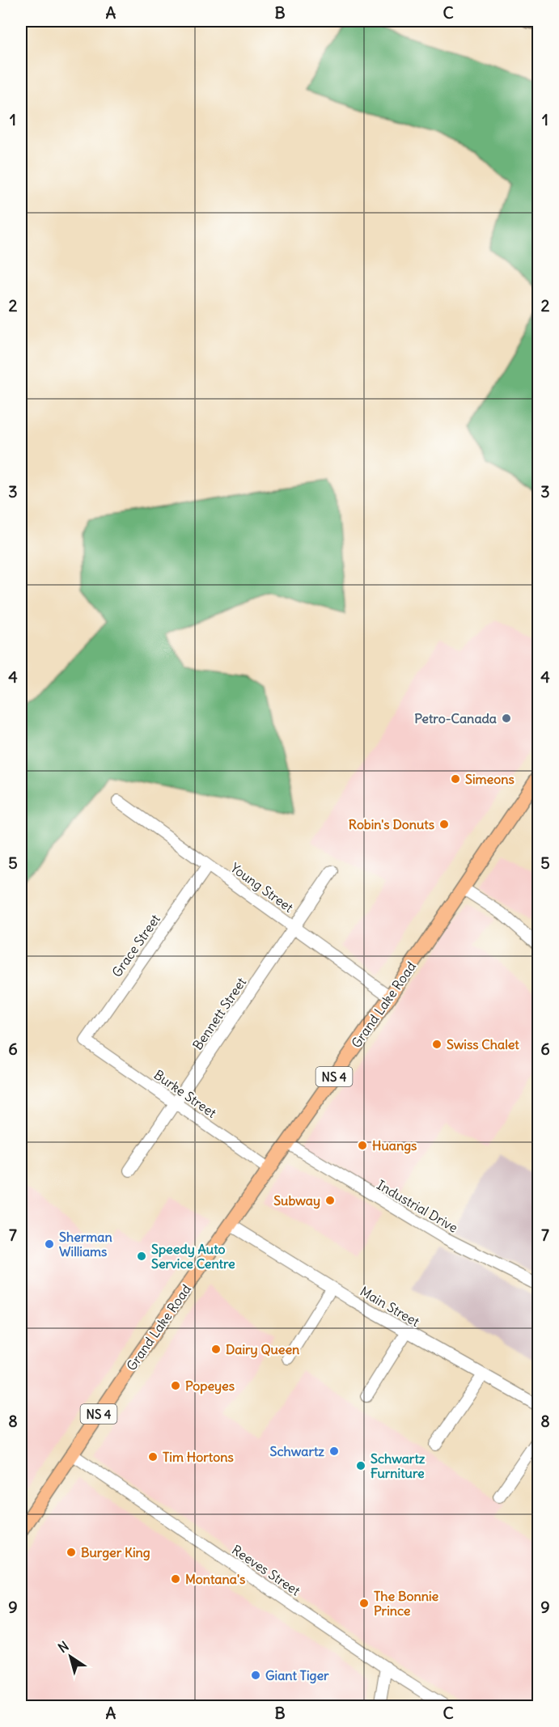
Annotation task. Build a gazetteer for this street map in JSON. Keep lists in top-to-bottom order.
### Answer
{
  "streets": {
    "main road": ["Grand Lake Road", "NS 4"],
    "street": [
      "Young Street",
      "Grace Street",
      "Bennett Street",
      "Burke Street",
      "Industrial Drive",
      "Main Street",
      "Reeves Street"
    ]
  },
  "crossings": [
    ["Young Street", "Grace Street"],
    ["Young Street", "Grand Lake Road"],
    ["Young Street", "Bennett Street"],
    ["Grace Street", "Burke Street"],
    ["Grand Lake Road", "NS 4"],
    ["Grand Lake Road", "Burke Street"],
    ["Grand Lake Road", "Industrial Drive"],
    ["Grand Lake Road", "Main Street"],
    ["Grand Lake Road", "Reeves Street"],
    ["Bennett Street", "Burke Street"],
    ["NS 4", "Reeves Street"]
  ],
  "places": [
    "Petro-Canada",
    "Simeons",
    "Robin's Donuts",
    "Swiss Chalet",
    "Huangs",
    "Subway",
    "Sherman Williams",
    "Speedy Auto Service Centre",
    "Dairy Queen",
    "Popeyes",
    "Schwartz",
    "Tim Hortons",
    "Schwartz Furniture",
    "Burger King",
    "Montana's",
    "The Bonnie Prince",
    "Giant Tiger"
  ],
  "north": "top left",
  "grid": {
    "columns": ["A", "B", "C"],
    "rows": [
      "1",
      "2",
      "3",
      "4",
      "5",
      "6",
      "7",
      "8",
      "9"
    ]
  }
}
